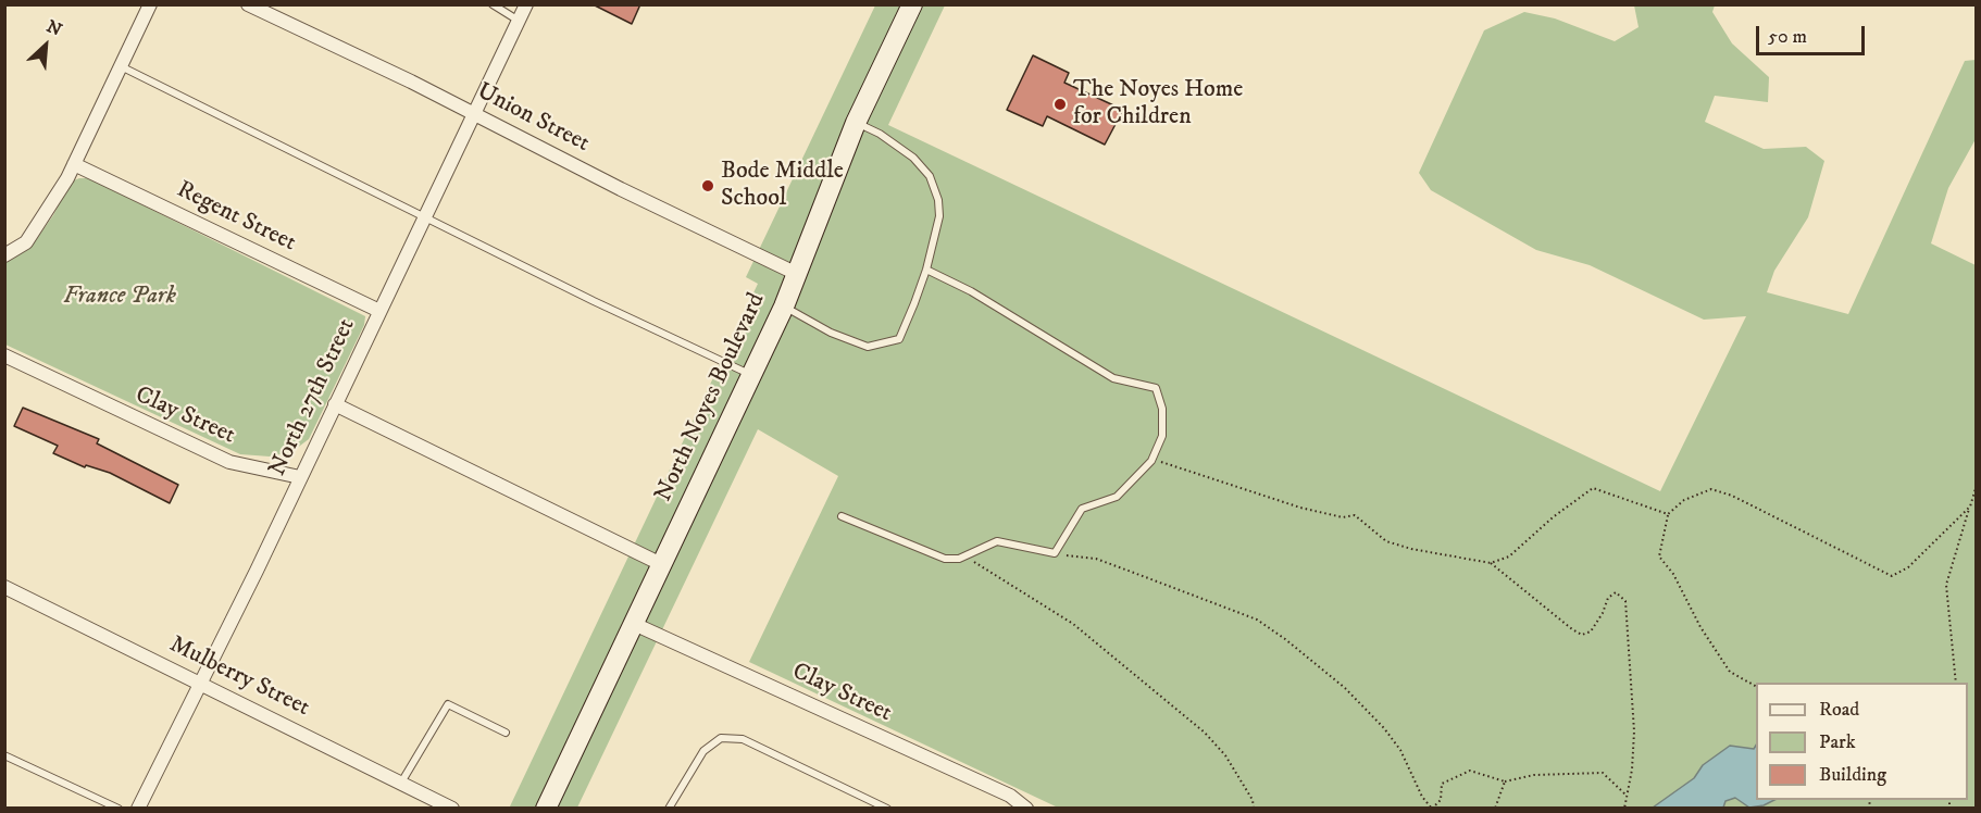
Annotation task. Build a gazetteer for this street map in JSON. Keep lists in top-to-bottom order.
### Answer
{
  "streets": {
    "street": [
      "Union Street",
      "Regent Street",
      "North 27th Street",
      "North Noyes Boulevard",
      "Clay Street",
      "Mulberry Street"
    ]
  },
  "crossings": [
    ["Union Street", "North 27th Street"],
    ["Union Street", "North Noyes Boulevard"],
    ["Regent Street", "North 27th Street"],
    ["North 27th Street", "Clay Street"],
    ["North 27th Street", "Mulberry Street"],
    ["North Noyes Boulevard", "Clay Street"]
  ],
  "parks": ["France Park"],
  "places": ["The Noyes Home for Children", "Bode Middle School"],
  "legend": ["Road", "Park", "Building"],
  "scale_bar": "50 m",
  "north": "top right"
}
